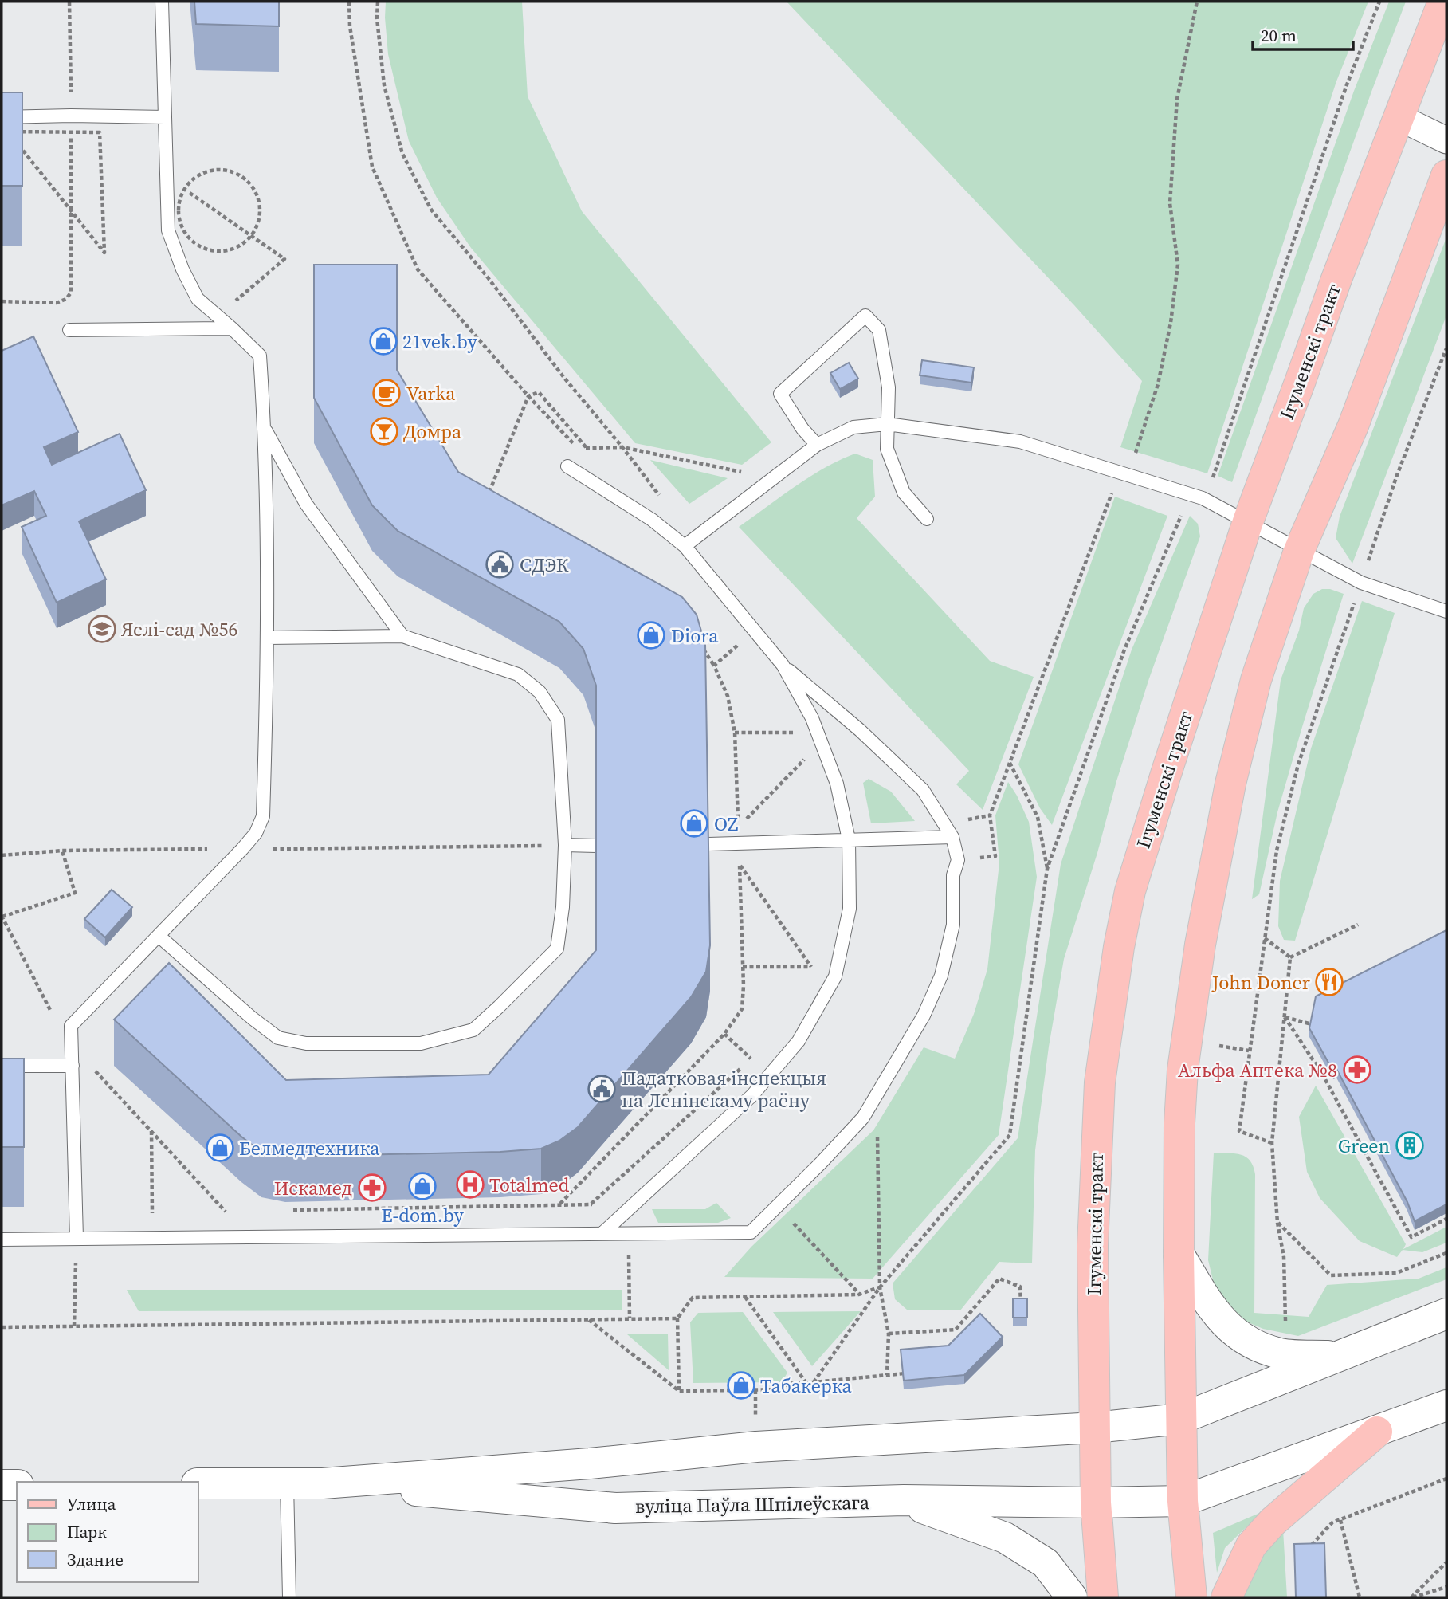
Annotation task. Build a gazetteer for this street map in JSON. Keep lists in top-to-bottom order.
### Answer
{
  "streets": {
    "main road": ["Ігуменскі тракт"],
    "street": ["вуліца Паўла Шпілеўскага"]
  },
  "crossings": [
    ["Ігуменскі тракт", "вуліца Паўла Шпілеўскага"]
  ],
  "places": {
    "shop": [
      "21vek.by",
      "Diora",
      "OZ",
      "Белмедтехника",
      "E-dom.by",
      "Табакерка"
    ],
    "cafe": ["Varka"],
    "bar": ["Домра"],
    "public building": ["СДЭК", "Падатковая інспекцыя па Ленінскаму раёну"],
    "school or university": ["Яслі-сад №56"],
    "restaurant": ["John Doner"],
    "pharmacy": ["Альфа Аптека №8", "Искамед"],
    "building": ["Green"],
    "hospital": ["Totalmed"]
  },
  "legend": ["Улица", "Парк", "Здание"],
  "scale_bar": "20 m"
}
